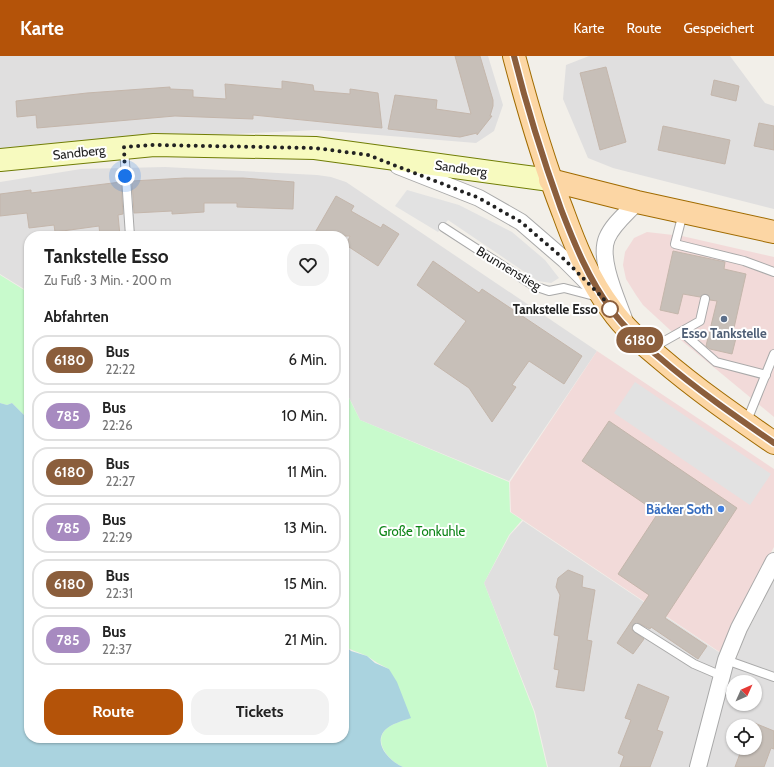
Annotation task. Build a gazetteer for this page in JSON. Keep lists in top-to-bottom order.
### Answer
{
  "streets": {
    "main road": ["Sandberg"],
    "lane": ["Brunnenstieg"]
  },
  "parks": ["Große Tonkuhle"],
  "places": ["Tankstelle Esso", "Esso Tankstelle", "Bäcker Soth"],
  "lines": ["bus line 6180"],
  "north": "top right",
  "page": {
    "header": "Karte",
    "nav": ["Karte", "Route", "Gespeichert"],
    "on_map": "6180",
    "heading": [
      ["Tankstelle Esso", "Zu Fuß · 3 Min. · 200 m"],
      "Abfahrten"
    ],
    "list": [
      {
        "mark": "6180",
        "name": "Bus",
        "note": "22:22",
        "value": "6 Min."
      },
      {
        "mark": "785",
        "name": "Bus",
        "note": "22:26",
        "value": "10 Min."
      },
      {
        "mark": "6180",
        "name": "Bus",
        "note": "22:27",
        "value": "11 Min."
      },
      {
        "mark": "785",
        "name": "Bus",
        "note": "22:29",
        "value": "13 Min."
      },
      {
        "mark": "6180",
        "name": "Bus",
        "note": "22:31",
        "value": "15 Min."
      },
      {
        "mark": "785",
        "name": "Bus",
        "note": "22:37",
        "value": "21 Min."
      }
    ],
    "buttons": ["Route", "Tickets"]
  }
}
